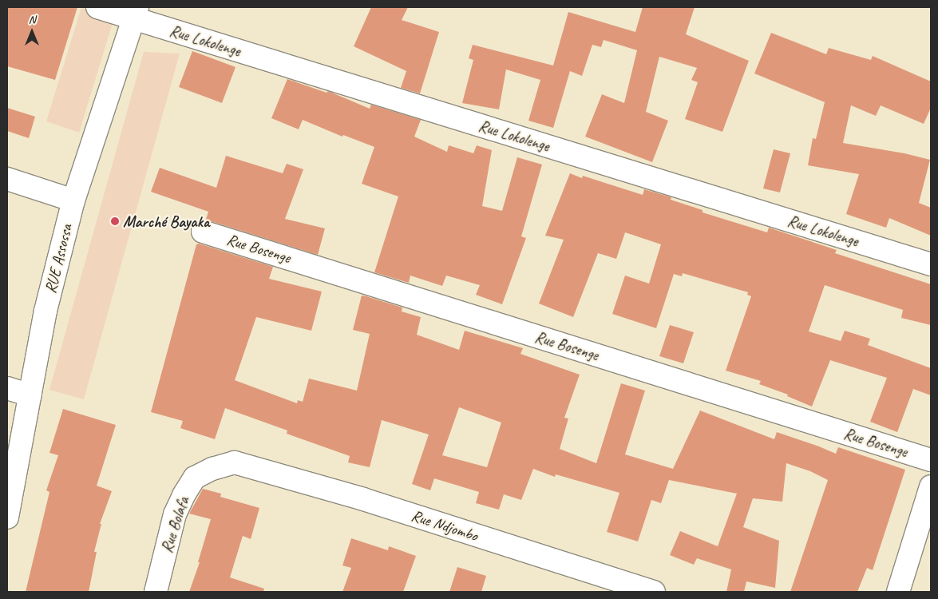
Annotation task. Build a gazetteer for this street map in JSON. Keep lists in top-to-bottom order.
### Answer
{
  "streets": {
    "street": [
      "Rue Lokolenge",
      "Rue Bosenge",
      "RUE Assossa",
      "Rue Bolafa",
      "Rue Ndjombo"
    ]
  },
  "crossings": [
    ["Rue Lokolenge", "RUE Assossa"],
    ["Rue Bolafa", "Rue Ndjombo"]
  ],
  "places": ["Marché Bayaka"],
  "north": "top"
}
